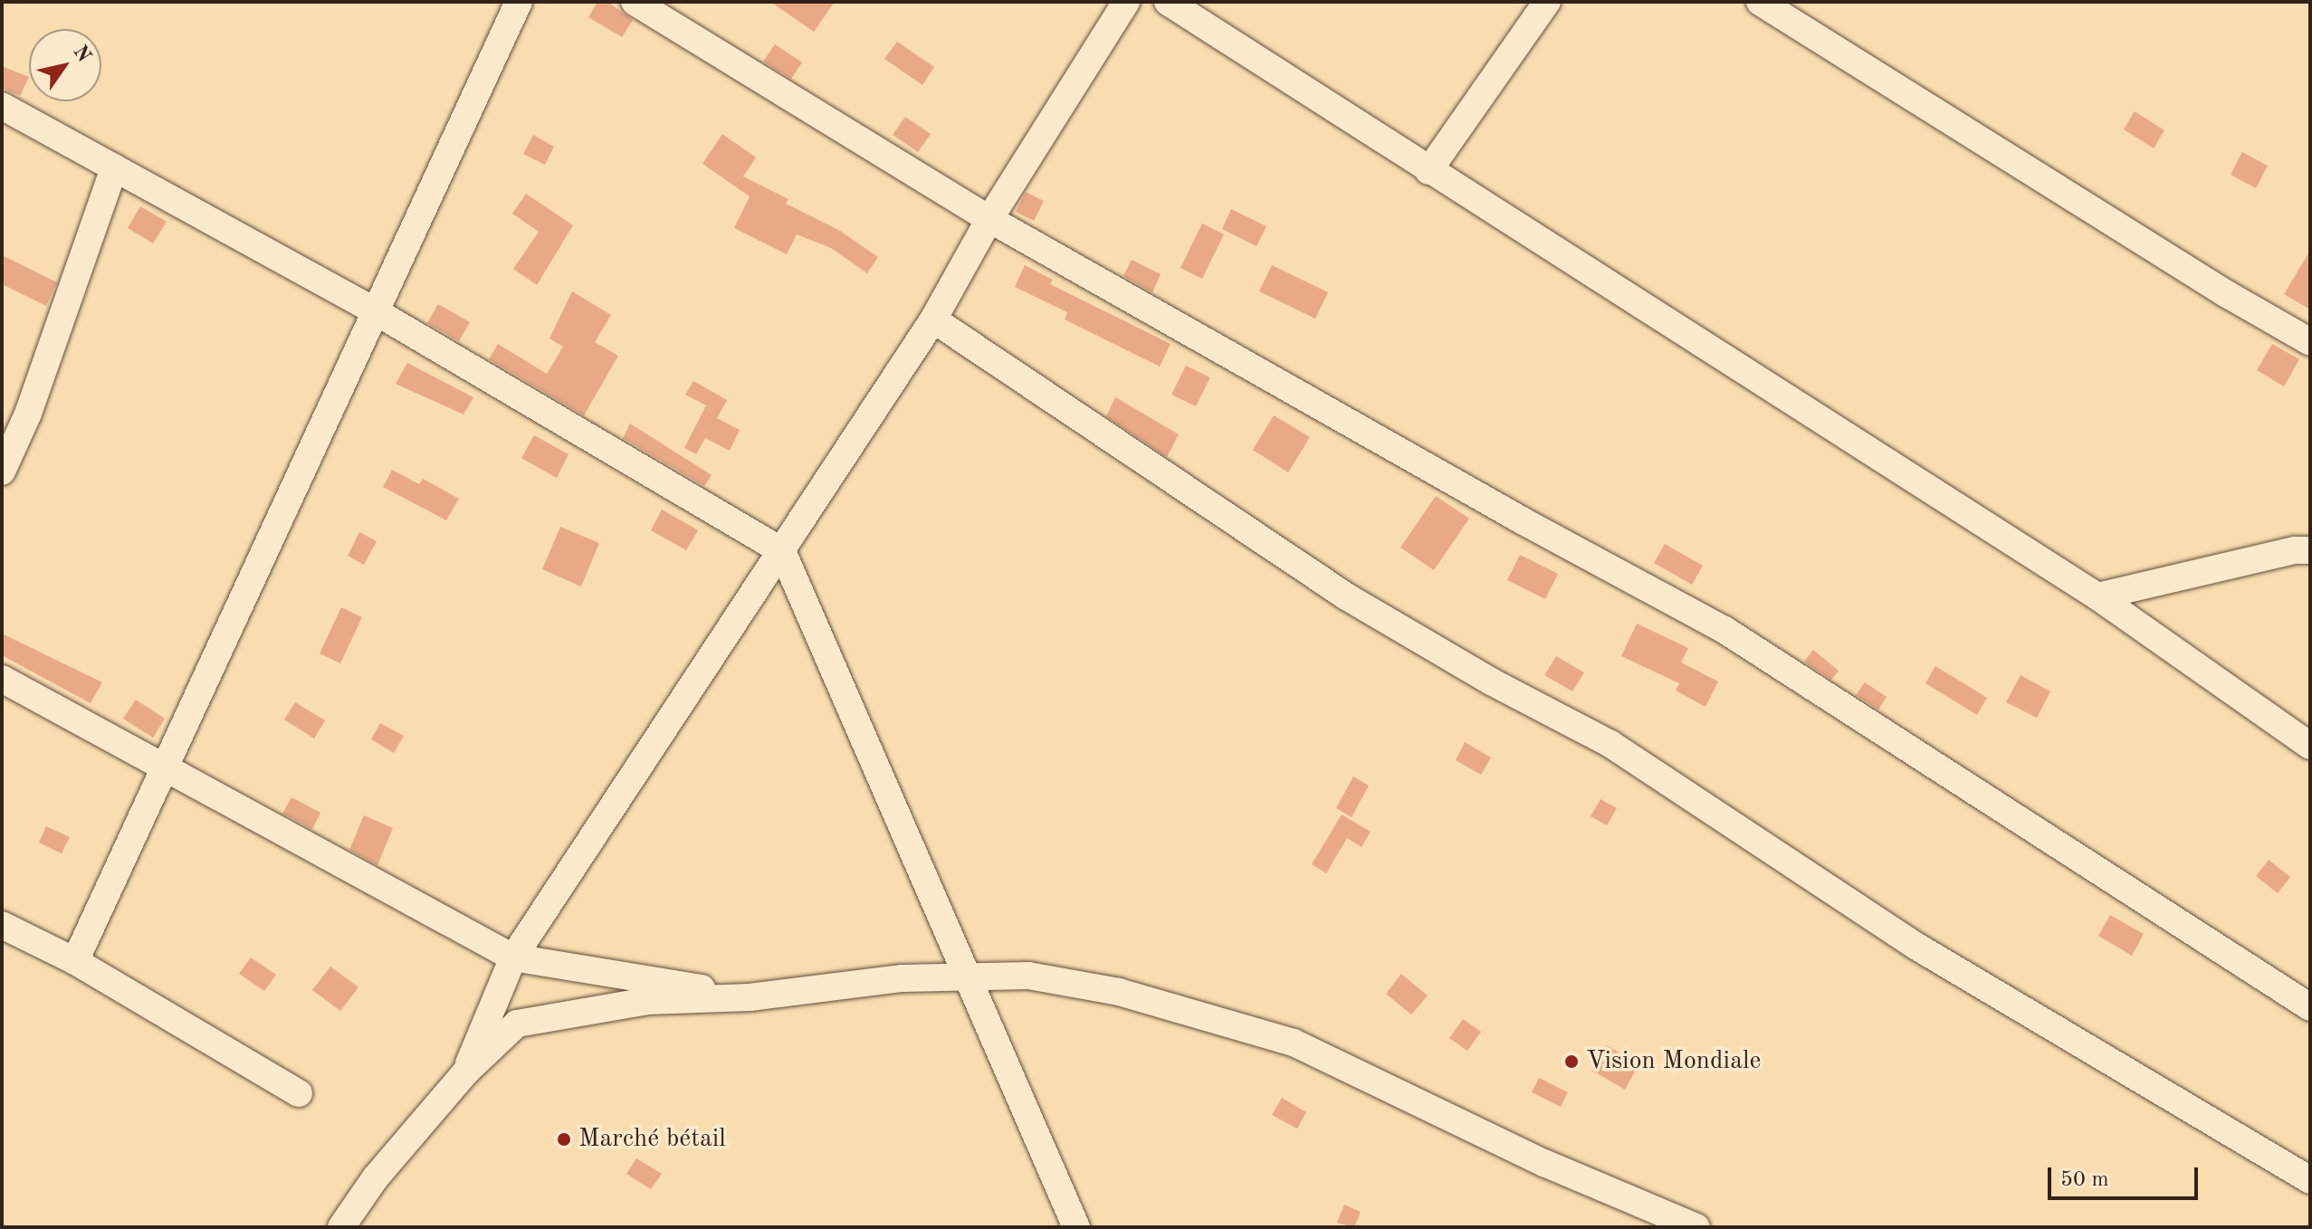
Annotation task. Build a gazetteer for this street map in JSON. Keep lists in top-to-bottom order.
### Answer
{
  "places": ["Vision Mondiale", "Marché bétail"],
  "scale_bar": "50 m",
  "north": "top right"
}
